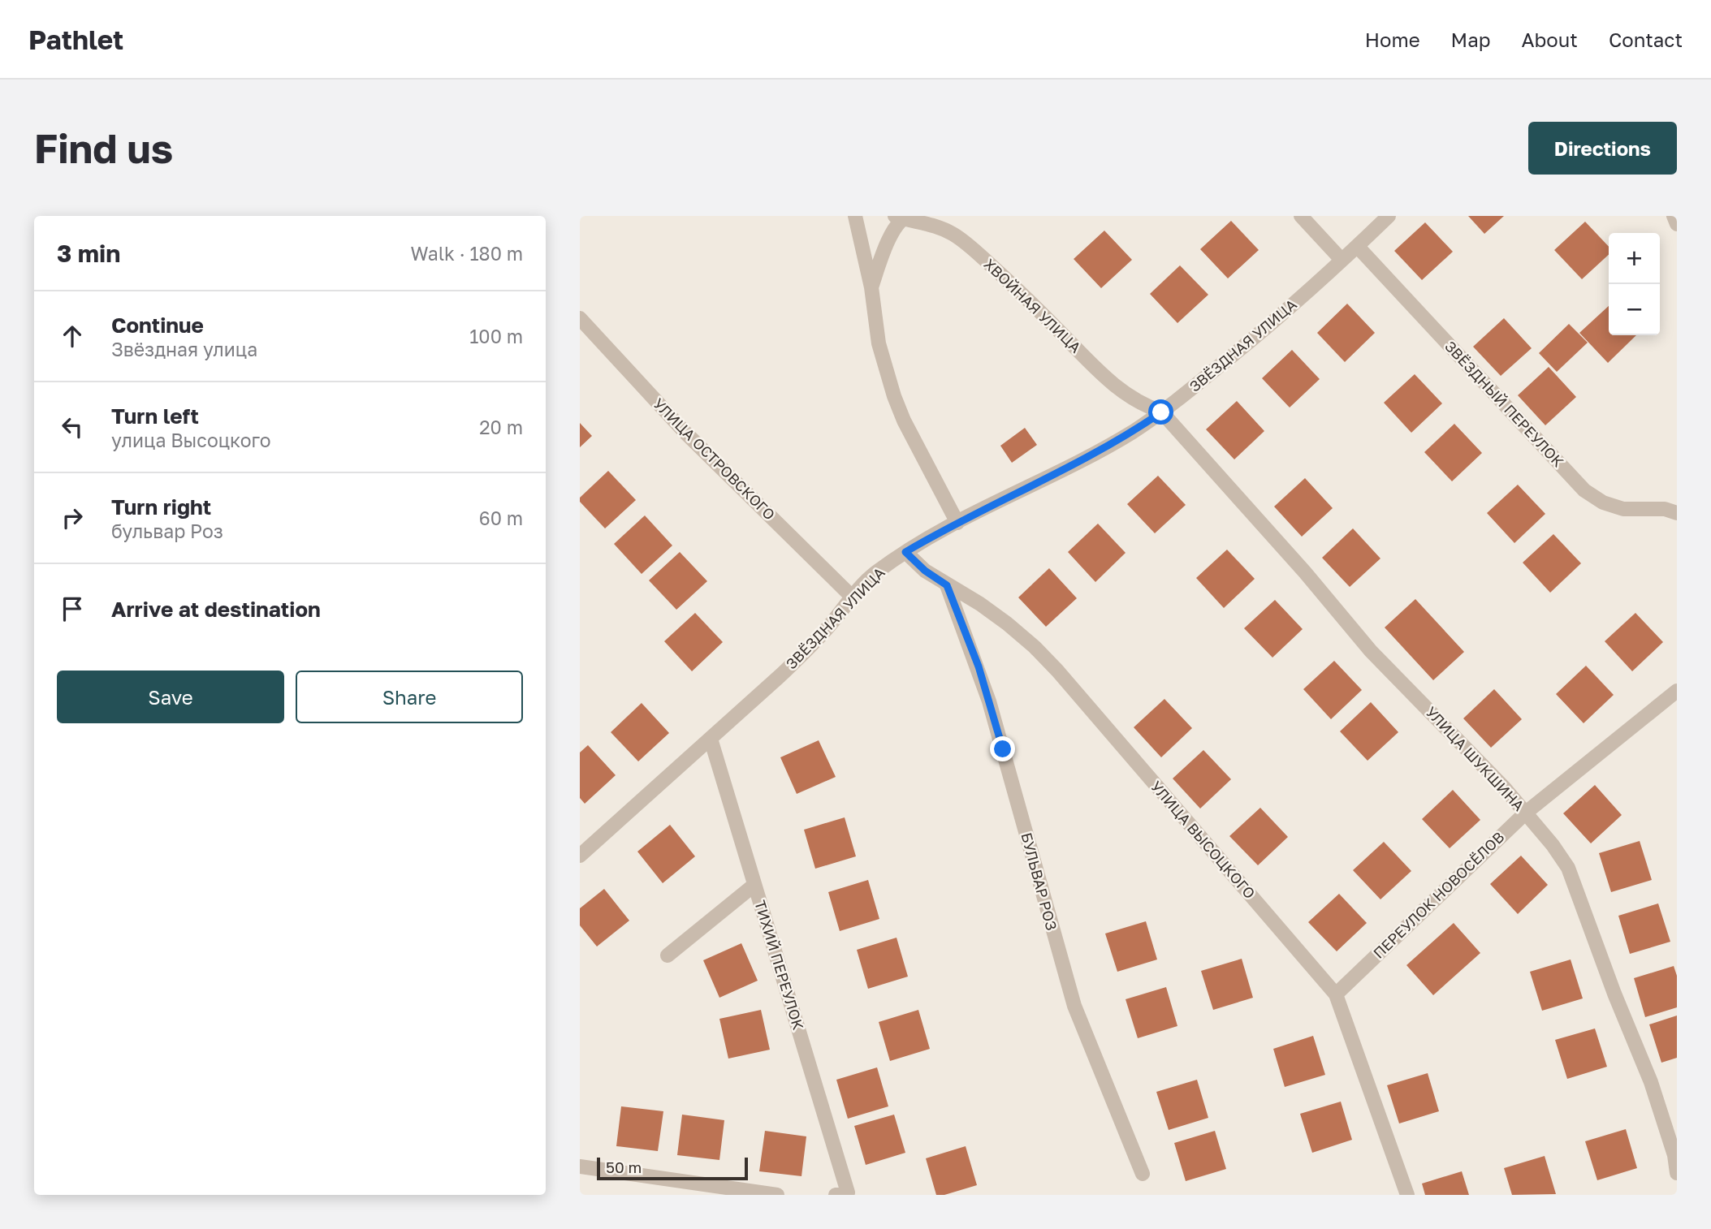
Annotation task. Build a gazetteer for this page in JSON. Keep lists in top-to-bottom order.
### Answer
{
  "streets": {
    "street": [
      "ХВОЙНАЯ УЛИЦА",
      "ЗВЁЗДНАЯ УЛИЦА",
      "ЗВЁЗДНЫЙ ПЕРЕУЛОК",
      "УЛИЦА ОСТРОВСКОГО",
      "УЛИЦА ШУКШИНА",
      "УЛИЦА ВЫСОЦКОГО",
      "БУЛЬВАР РОЗ",
      "ПЕРЕУЛОК НОВОСЁЛОВ",
      "ТИХИЙ ПЕРЕУЛОК"
    ]
  },
  "crossings": [
    ["ХВОЙНАЯ УЛИЦА", "ЗВЁЗДНАЯ УЛИЦА"],
    ["ХВОЙНАЯ УЛИЦА", "УЛИЦА ШУКШИНА"],
    ["ЗВЁЗДНАЯ УЛИЦА", "ЗВЁЗДНЫЙ ПЕРЕУЛОК"],
    ["ЗВЁЗДНАЯ УЛИЦА", "УЛИЦА ОСТРОВСКОГО"],
    ["ЗВЁЗДНАЯ УЛИЦА", "УЛИЦА ШУКШИНА"],
    ["ЗВЁЗДНАЯ УЛИЦА", "УЛИЦА ВЫСОЦКОГО"],
    ["ЗВЁЗДНАЯ УЛИЦА", "ТИХИЙ ПЕРЕУЛОК"],
    ["УЛИЦА ШУКШИНА", "ПЕРЕУЛОК НОВОСЁЛОВ"],
    ["УЛИЦА ВЫСОЦКОГО", "БУЛЬВАР РОЗ"],
    ["УЛИЦА ВЫСОЦКОГО", "ПЕРЕУЛОК НОВОСЁЛОВ"]
  ],
  "scale_bar": "50 m",
  "page": {
    "header": "Pathlet",
    "nav": [
      "Home",
      "Map",
      "About",
      "Contact"
    ],
    "buttons": [
      "Directions",
      ["Save", "Share"]
    ],
    "title": "Find us",
    "heading": ["3 min", "Walk · 180 m"],
    "map_buttons": ["+", "−"],
    "list": [
      ["Continue", "Звёздная улица", "100 m"],
      ["Turn left", "улица Высоцкого", "20 m"],
      ["Turn right", "бульвар Роз", "60 m"],
      "Arrive at destination"
    ],
    "scale": "50 m"
  }
}
